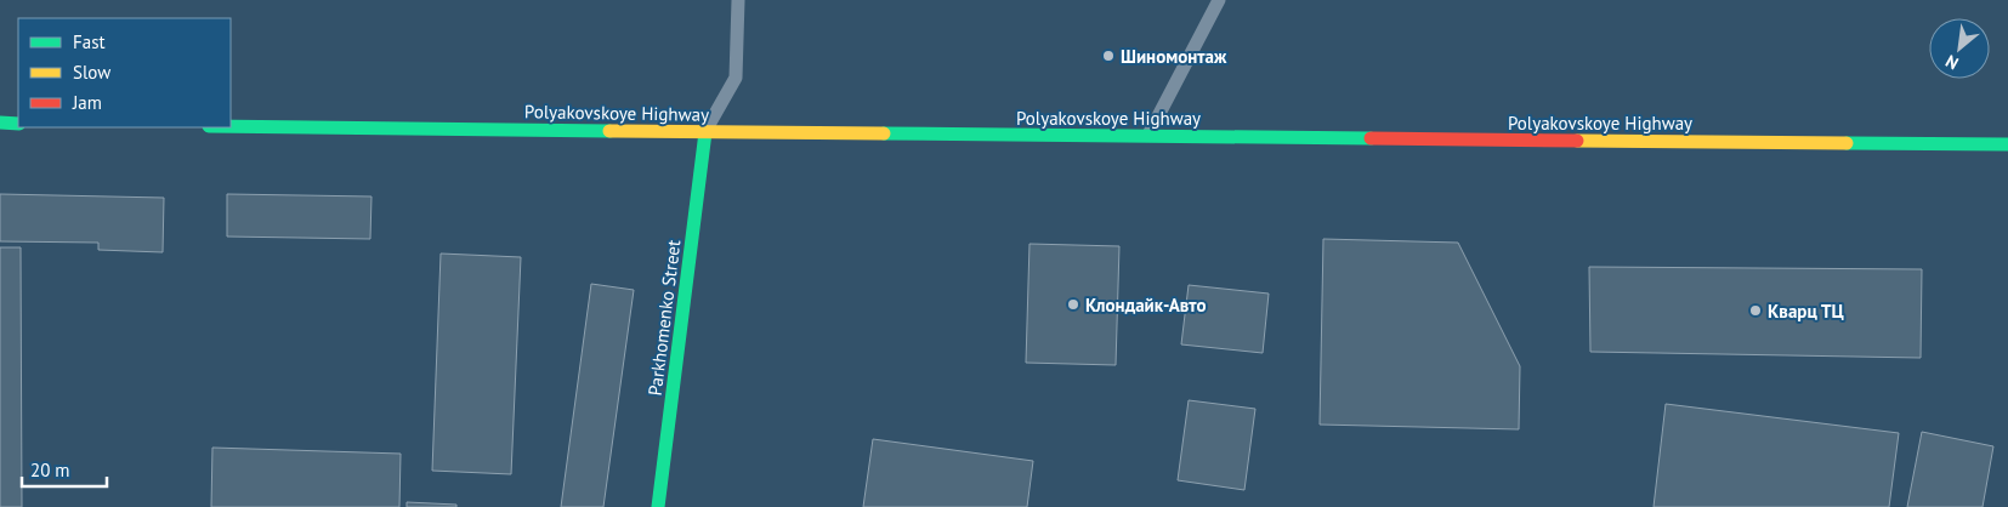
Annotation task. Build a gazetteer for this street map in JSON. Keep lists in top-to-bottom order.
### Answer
{
  "streets": {
    "main road": ["Polyakovskoye Highway", "Parkhomenko Street"]
  },
  "crossings": [
    ["Polyakovskoye Highway", "Parkhomenko Street"]
  ],
  "places": ["Шиномонтаж", "Клондайк-Авто", "Кварц ТЦ"],
  "legend": ["Fast", "Slow", "Jam"],
  "scale_bar": "20 m",
  "north": "bottom left"
}
